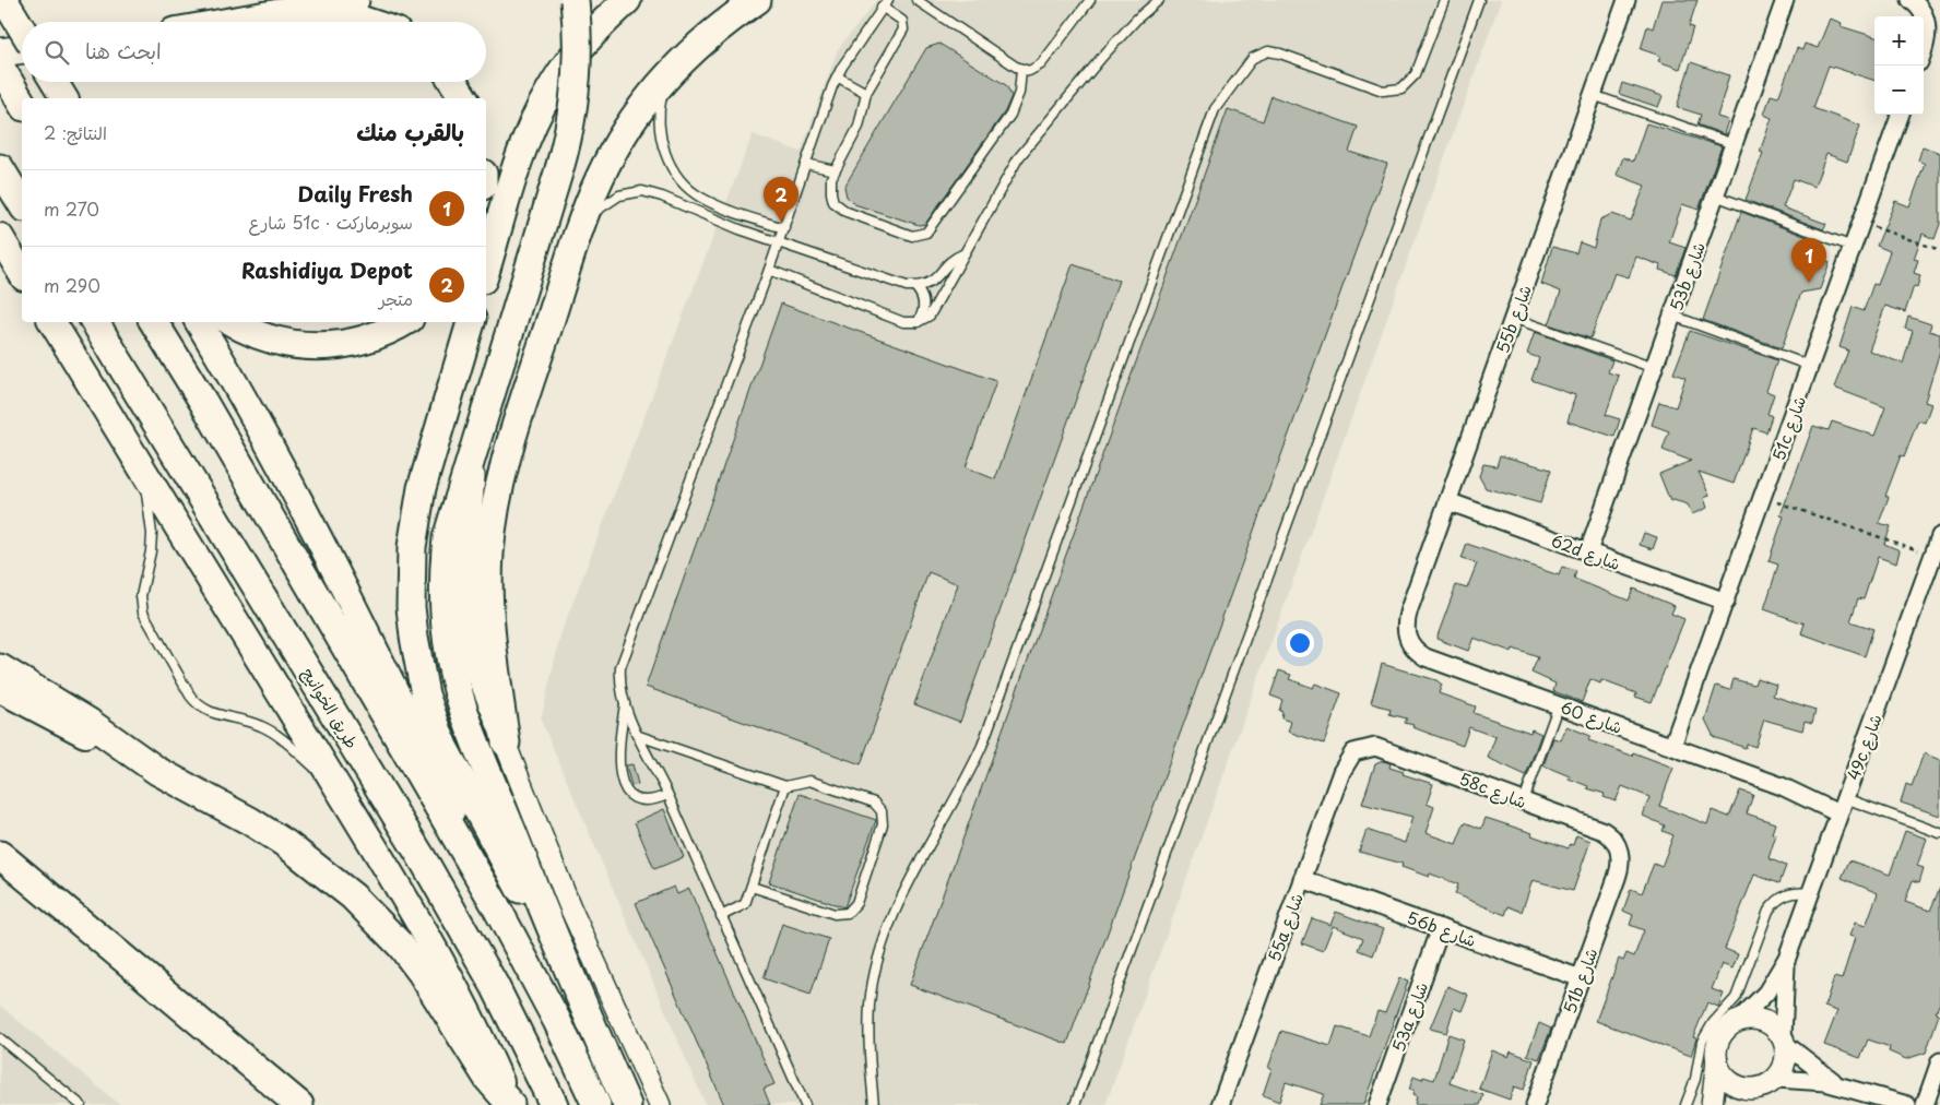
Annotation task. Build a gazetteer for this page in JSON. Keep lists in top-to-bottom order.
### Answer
{
  "streets": {
    "highway": ["طريق الخوانيج"],
    "street": [
      "53b شارع",
      "55b شارع",
      "51c شارع",
      "62d شارع",
      "شارع 60",
      "49c شارع",
      "58c شارع",
      "55a شارع",
      "56b شارع",
      "51b شارع",
      "53a شارع"
    ]
  },
  "crossings": [
    ["53b شارع", "62d شارع"],
    ["55b شارع", "62d شارع"],
    ["55b شارع", "شارع 60"],
    ["51c شارع", "62d شارع"],
    ["51c شارع", "شارع 60"],
    ["شارع 60", "49c شارع"],
    ["58c شارع", "55a شارع"],
    ["58c شارع", "51b شارع"],
    ["55a شارع", "56b شارع"],
    ["56b شارع", "51b شارع"],
    ["56b شارع", "53a شارع"]
  ],
  "page": {
    "map_buttons": ["+", "−"],
    "search": "ابحث هنا",
    "heading": ["بالقرب منك", "النتائج: 2"],
    "list": [
      {
        "mark": "1",
        "name": "Daily Fresh",
        "note": "سوبرماركت · 51c شارع",
        "value": "270 m"
      },
      {
        "mark": "2",
        "name": "Rashidiya Depot",
        "note": "متجر",
        "value": "290 m"
      }
    ],
    "pins": ["2", "1"]
  }
}
